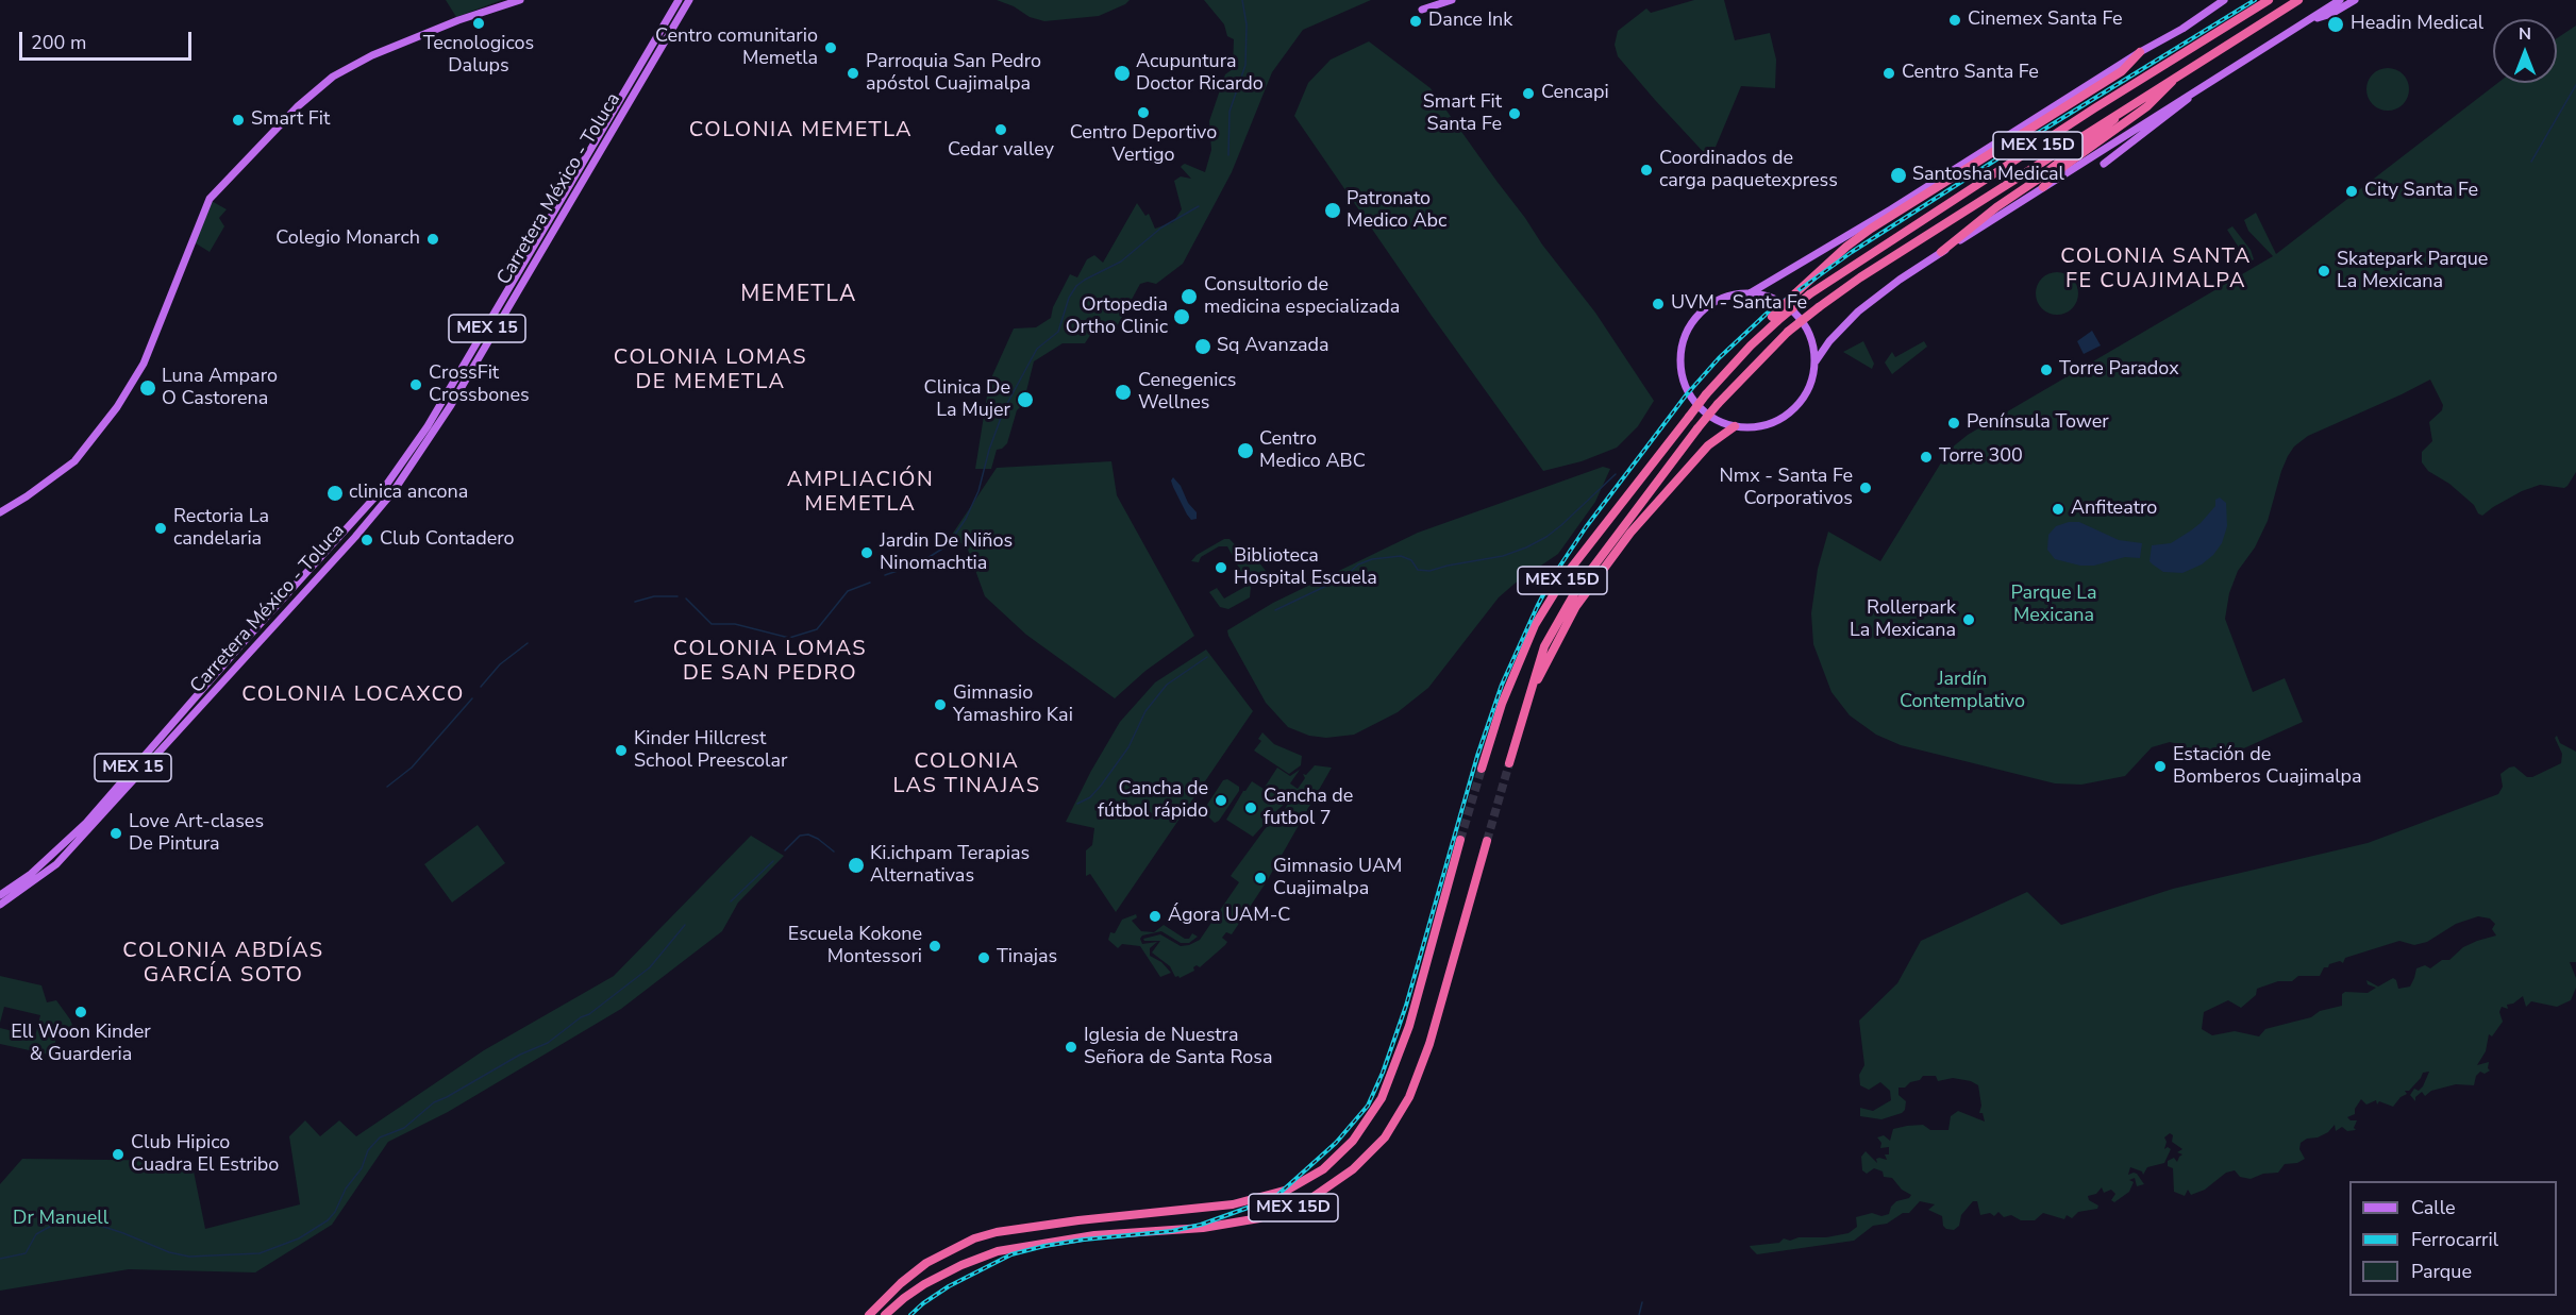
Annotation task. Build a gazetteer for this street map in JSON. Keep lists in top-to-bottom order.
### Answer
{
  "streets": {
    "highway": ["MEX 15D"],
    "main road": ["Carretera México - Toluca", "MEX 15"]
  },
  "districts": [
    "COLONIA MEMETLA",
    "COLONIA SANTA FE CUAJIMALPA",
    "MEMETLA",
    "COLONIA LOMAS DE MEMETLA",
    "AMPLIACIÓN MEMETLA",
    "COLONIA LOMAS DE SAN PEDRO",
    "COLONIA LOCAXCO",
    "COLONIA LAS TINAJAS",
    "COLONIA ABDÍAS GARCÍA SOTO"
  ],
  "parks": ["Parque La Mexicana", "Jardín Contemplativo", "Dr Manuell"],
  "places": [
    "Cinemex Santa Fe",
    "Dance Ink",
    "Tecnologicos Dalups",
    "Headin Medical",
    "Centro comunitario Memetla",
    "Parroquia San Pedro apóstol Cuajimalpa",
    "Acupuntura Doctor Ricardo",
    "Centro Santa Fe",
    "Cencapi",
    "Centro Deportivo Vertigo",
    "Smart Fit Santa Fe",
    "Smart Fit",
    "Cedar valley",
    "Coordinados de carga paquetexpress",
    "Santosha Medical",
    "City Santa Fe",
    "Patronato Medico Abc",
    "Colegio Monarch",
    "Skatepark Parque La Mexicana",
    "Consultorio de medicina especializada",
    "UVM - Santa Fe",
    "Ortopedia Ortho Clinic",
    "Sq Avanzada",
    "Torre Paradox",
    "CrossFit Crossbones",
    "Luna Amparo O Castorena",
    "Cenegenics Wellnes",
    "Clinica De La Mujer",
    "Península Tower",
    "Centro Medico ABC",
    "Torre 300",
    "Nmx - Santa Fe Corporativos",
    "clinica ancona",
    "Anfiteatro",
    "Rectoria La candelaria",
    "Club Contadero",
    "Jardin De Niños Ninomachtia",
    "Biblioteca Hospital Escuela",
    "Rollerpark La Mexicana",
    "Gimnasio Yamashiro Kai",
    "Kinder Hillcrest School Preescolar",
    "Estación de Bomberos Cuajimalpa",
    "Cancha de fútbol rápido",
    "Cancha de futbol 7",
    "Love Art-clases De Pintura",
    "Ki.ichpam Terapias Alternativas",
    "Gimnasio UAM Cuajimalpa",
    "Ágora UAM-C",
    "Escuela Kokone Montessori",
    "Tinajas",
    "Ell Woon Kinder & Guarderia",
    "Iglesia de Nuestra Señora de Santa Rosa",
    "Club Hipico Cuadra El Estribo"
  ],
  "legend": ["Calle", "Ferrocarril", "Parque"],
  "scale_bar": "200 m",
  "north": "top"
}
